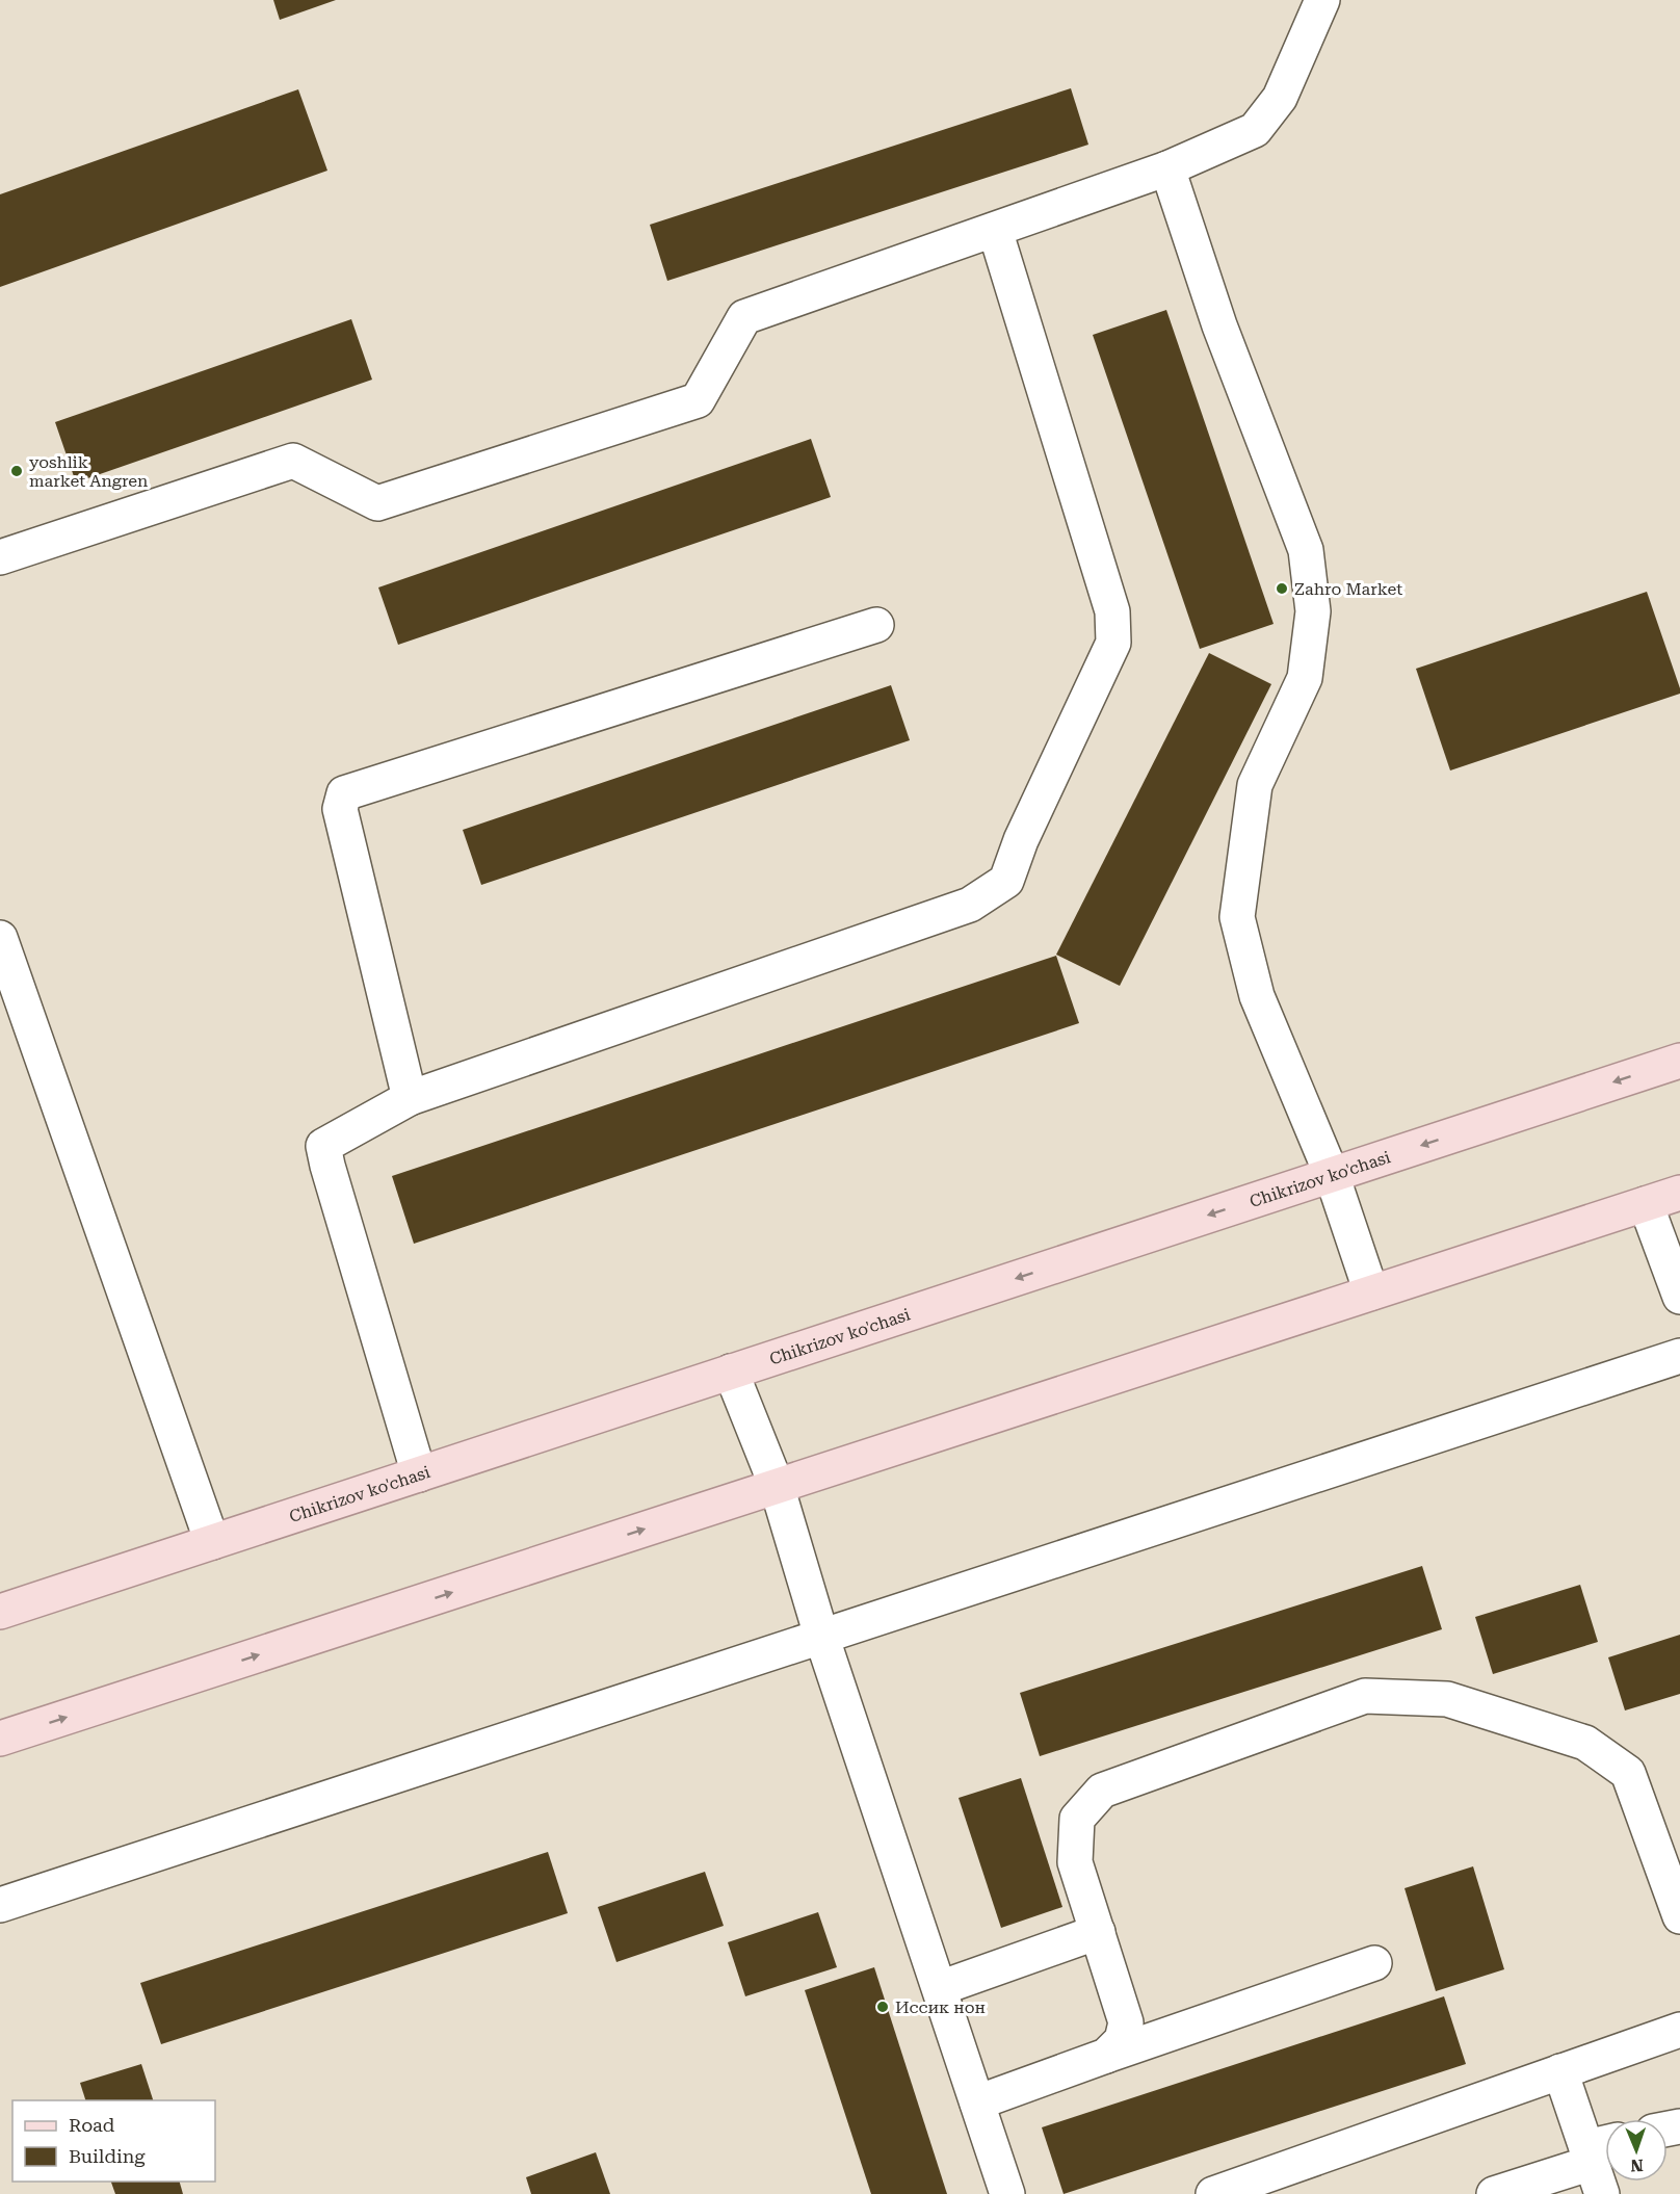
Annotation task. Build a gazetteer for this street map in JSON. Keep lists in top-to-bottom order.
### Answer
{
  "streets": {
    "main road": ["Chikrizov ko'chasi"]
  },
  "places": ["yoshlik market Angren", "Zahro Market", "Иссик нон"],
  "legend": ["Road", "Building"],
  "north": "bottom"
}
